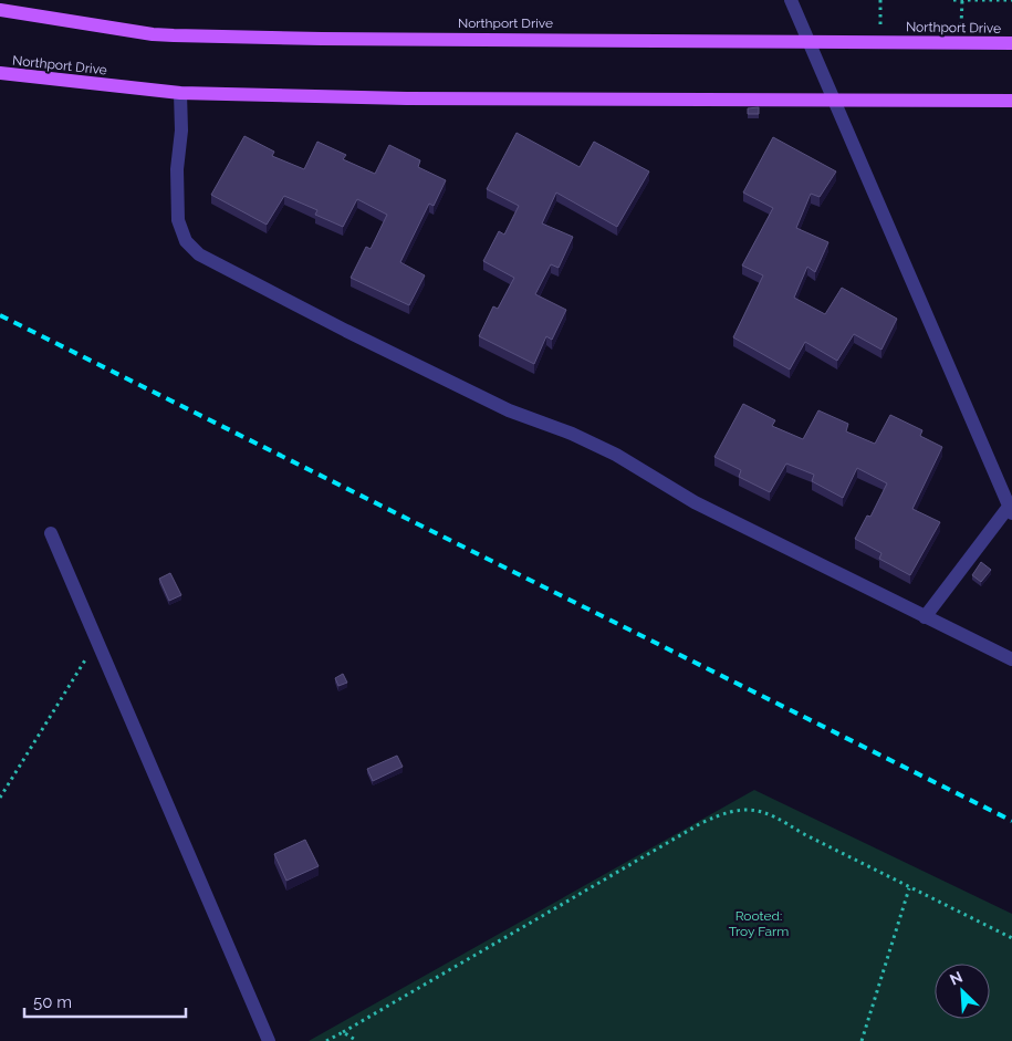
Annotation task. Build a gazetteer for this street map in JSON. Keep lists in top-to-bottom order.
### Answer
{
  "streets": {
    "main road": ["Northport Drive"]
  },
  "parks": ["Rooted: Troy Farm"],
  "scale_bar": "50 m",
  "north": "top left"
}
